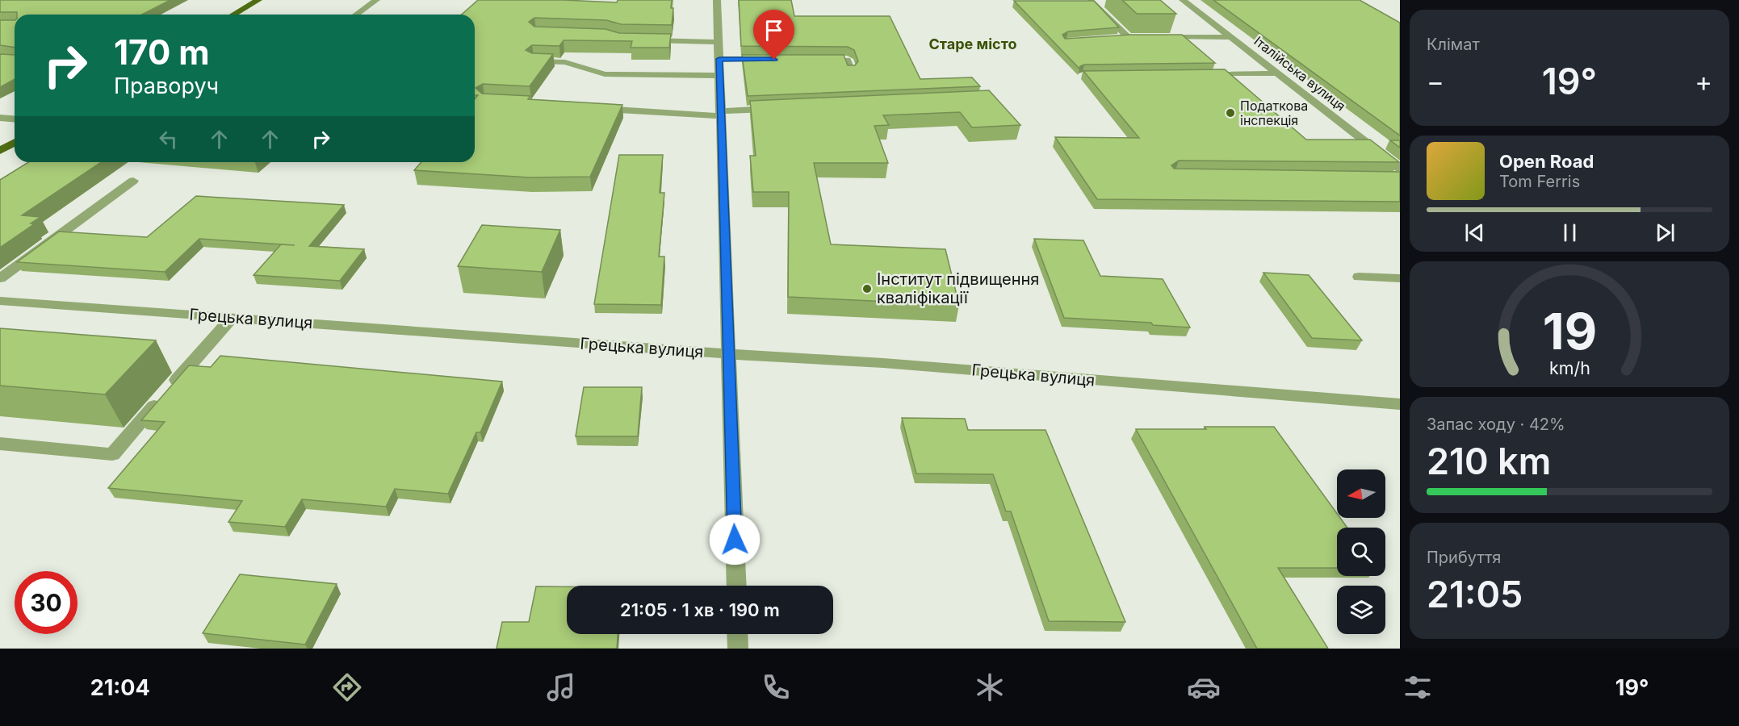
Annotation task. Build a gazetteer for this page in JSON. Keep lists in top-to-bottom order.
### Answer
{
  "streets": {
    "street": ["Італійська вулиця", "Грецька вулиця"]
  },
  "districts": ["Старе місто"],
  "places": ["Податкова інспекція", "Інститут підвищення кваліфікації"],
  "north": "left",
  "page": {
    "tile": [
      "Клімат",
      ["Запас ходу · 42%", "210 km"],
      ["Прибуття", "21:05"]
    ],
    "turn": ["170 m", "Праворуч"],
    "heat": ["−", "19°", "+"],
    "song": ["Open Road", "Tom Ferris"],
    "limit": "30",
    "trip": "21:05 · 1 хв · 190 m",
    "tabs": ["21:04", "19°"],
    "gauge": ["19", "km/h"]
  }
}
